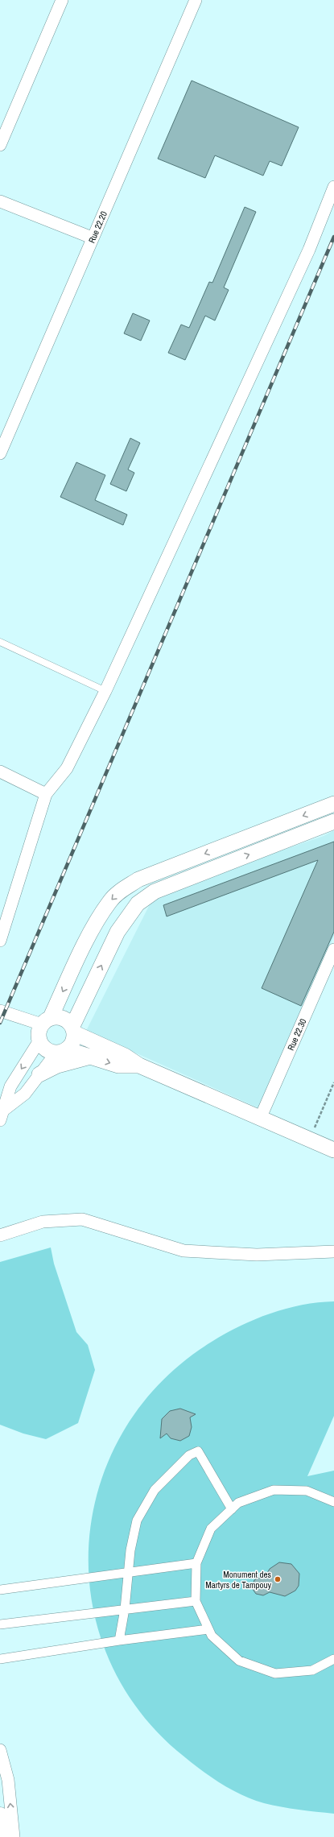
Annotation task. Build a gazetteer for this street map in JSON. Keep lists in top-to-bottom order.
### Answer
{
  "streets": {
    "street": ["Rue 22.20", "Rue 22.30"]
  },
  "places": ["Monument des Martyrs de Tampouy"]
}
